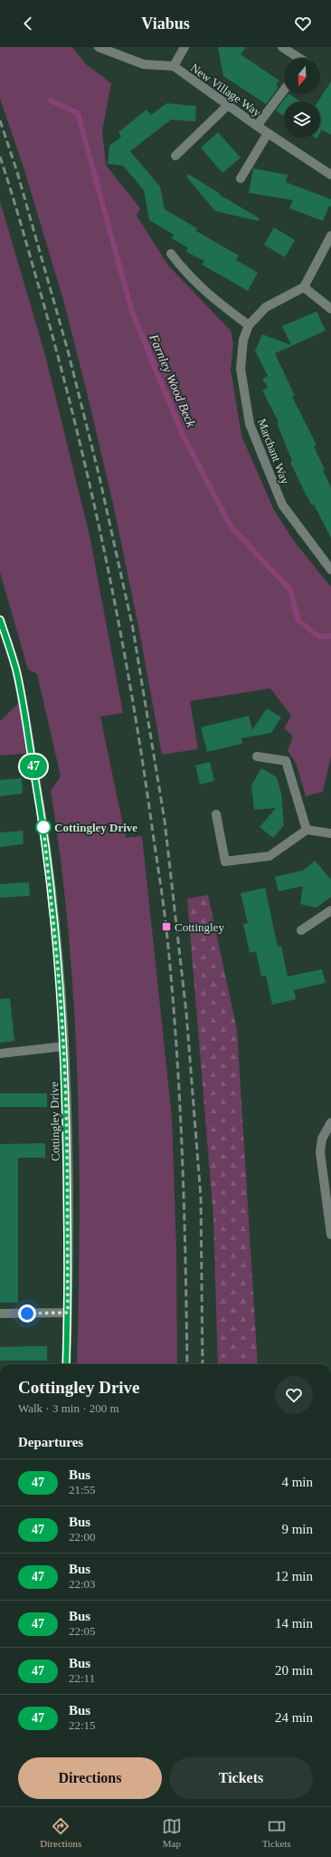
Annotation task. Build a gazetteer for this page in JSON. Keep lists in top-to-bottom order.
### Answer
{
  "streets": {
    "street": ["New Village Way", "Marchant Way", "Cottingley Drive"]
  },
  "water": ["Farnley Wood Beck"],
  "places": {
    "other": ["Cottingley Drive"],
    "transit": ["Cottingley"]
  },
  "lines": ["bus line 47"],
  "north": "bottom",
  "page": {
    "header": "Viabus",
    "on_map": "47",
    "heading": [
      ["Cottingley Drive", "Walk · 3 min · 200 m"],
      "Departures"
    ],
    "list": [
      {
        "mark": "47",
        "name": "Bus",
        "note": "21:55",
        "value": "4 min"
      },
      {
        "mark": "47",
        "name": "Bus",
        "note": "22:00",
        "value": "9 min"
      },
      {
        "mark": "47",
        "name": "Bus",
        "note": "22:03",
        "value": "12 min"
      },
      {
        "mark": "47",
        "name": "Bus",
        "note": "22:05",
        "value": "14 min"
      },
      {
        "mark": "47",
        "name": "Bus",
        "note": "22:11",
        "value": "20 min"
      },
      {
        "mark": "47",
        "name": "Bus",
        "note": "22:15",
        "value": "24 min"
      }
    ],
    "buttons": ["Directions", "Tickets"],
    "tabs": ["Directions", "Map", "Tickets"]
  }
}
